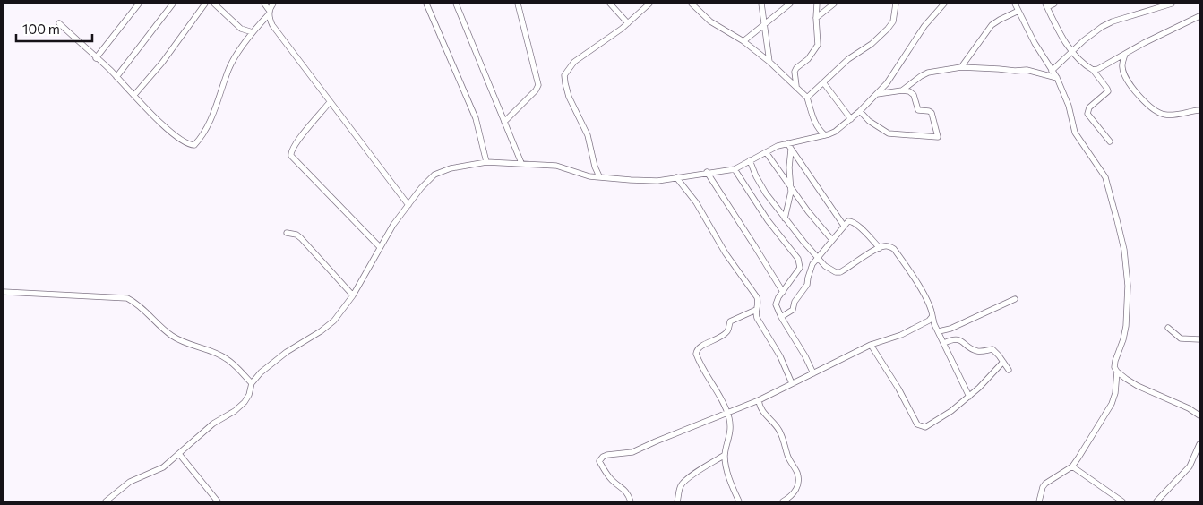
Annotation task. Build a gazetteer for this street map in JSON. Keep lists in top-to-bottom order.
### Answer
{
  "scale_bar": "100 m"
}
